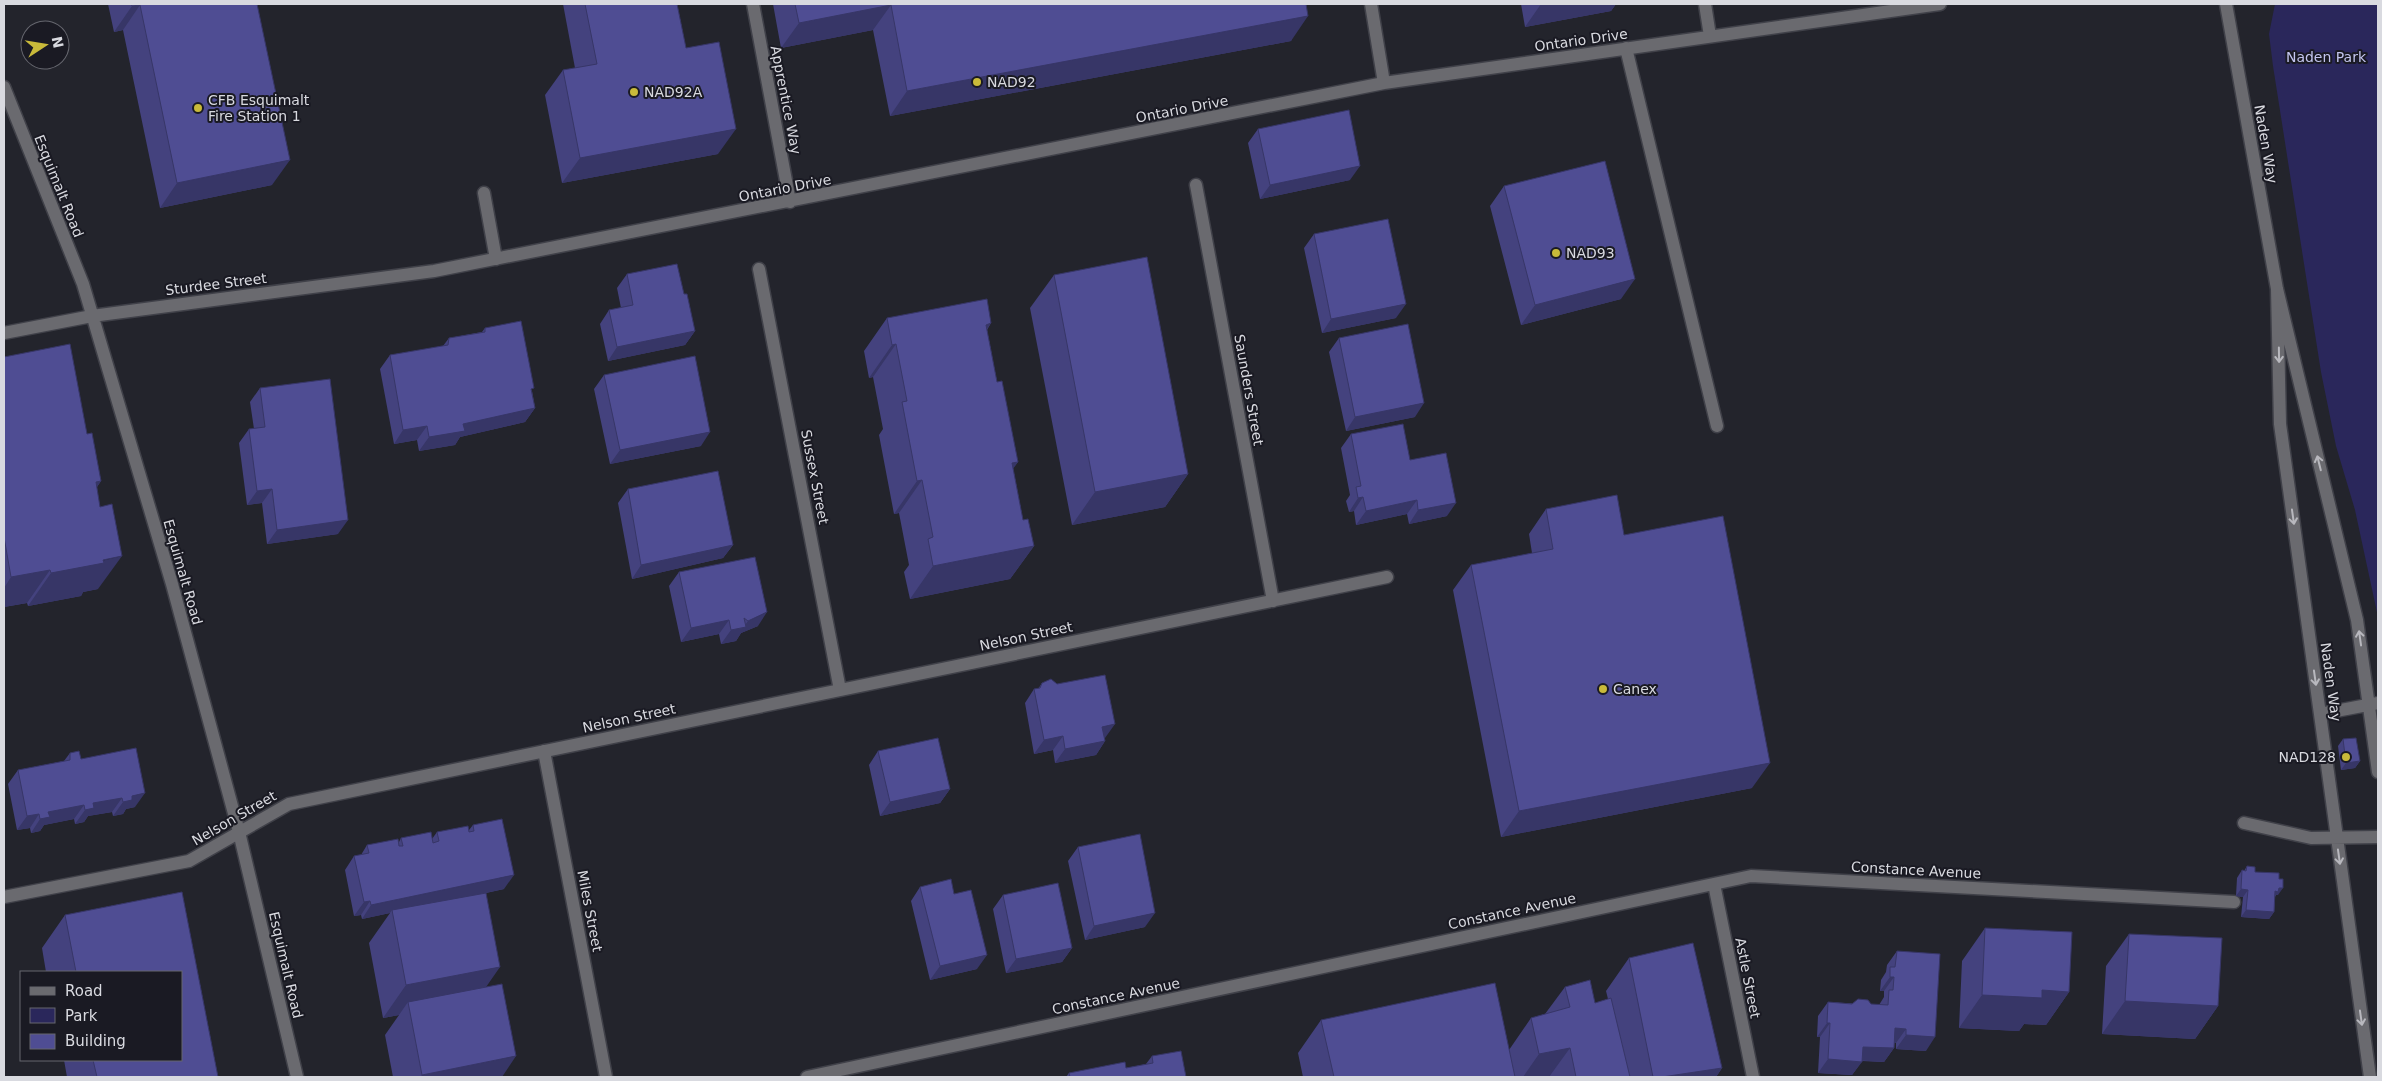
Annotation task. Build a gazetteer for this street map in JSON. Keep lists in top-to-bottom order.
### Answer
{
  "streets": {
    "street": [
      "Ontario Drive",
      "Apprentice Way",
      "Naden Way",
      "Esquimalt Road",
      "Sturdee Street",
      "Saunders Street",
      "Sussex Street",
      "Nelson Street",
      "Constance Avenue",
      "Miles Street",
      "Astle Street"
    ]
  },
  "crossings": [
    ["Ontario Drive", "Apprentice Way"],
    ["Ontario Drive", "Sturdee Street"],
    ["Esquimalt Road", "Sturdee Street"],
    ["Esquimalt Road", "Nelson Street"],
    ["Saunders Street", "Nelson Street"],
    ["Sussex Street", "Nelson Street"],
    ["Nelson Street", "Miles Street"],
    ["Constance Avenue", "Astle Street"]
  ],
  "parks": ["Naden Park"],
  "places": [
    "NAD92",
    "NAD92A",
    "CFB Esquimalt Fire Station 1",
    "NAD93",
    "Canex",
    "NAD128"
  ],
  "legend": ["Road", "Park", "Building"],
  "north": "right"
}
